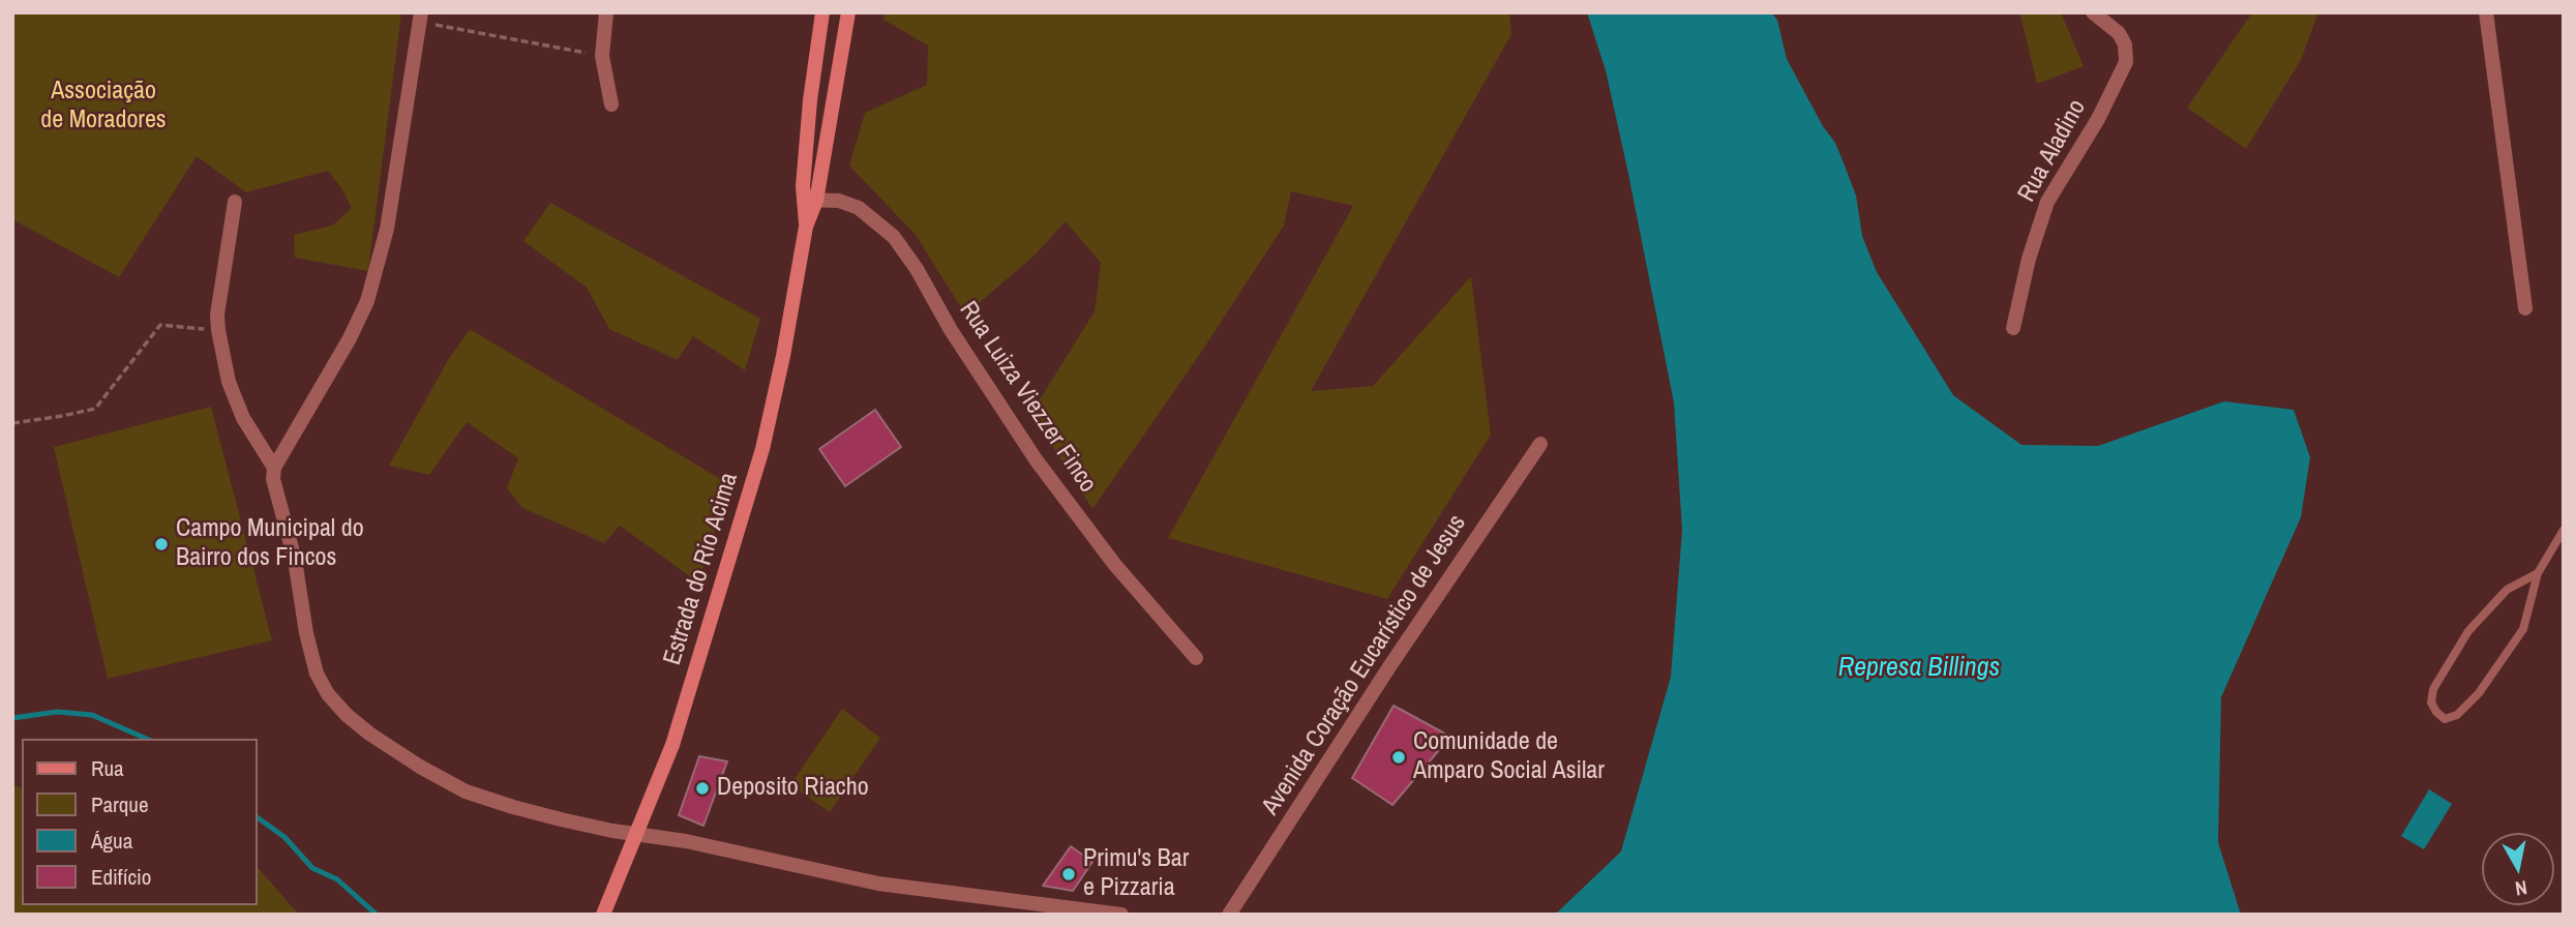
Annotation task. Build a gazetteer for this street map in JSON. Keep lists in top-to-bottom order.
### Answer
{
  "streets": {
    "main road": ["Estrada do Rio Acima"],
    "street": ["Rua Aladino", "Rua Luiza Viezzer Finco", "Avenida Coração Eucarístico de Jesus"]
  },
  "crossings": [
    ["Rua Luiza Viezzer Finco", "Estrada do Rio Acima"]
  ],
  "water": ["Represa Billings"],
  "parks": ["Associação de Moradores"],
  "places": [
    "Campo Municipal do Bairro dos Fincos",
    "Comunidade de Amparo Social Asilar",
    "Deposito Riacho",
    "Primu's Bar e Pizzaria"
  ],
  "legend": [
    "Rua",
    "Parque",
    "Água",
    "Edifício"
  ],
  "north": "bottom"
}
